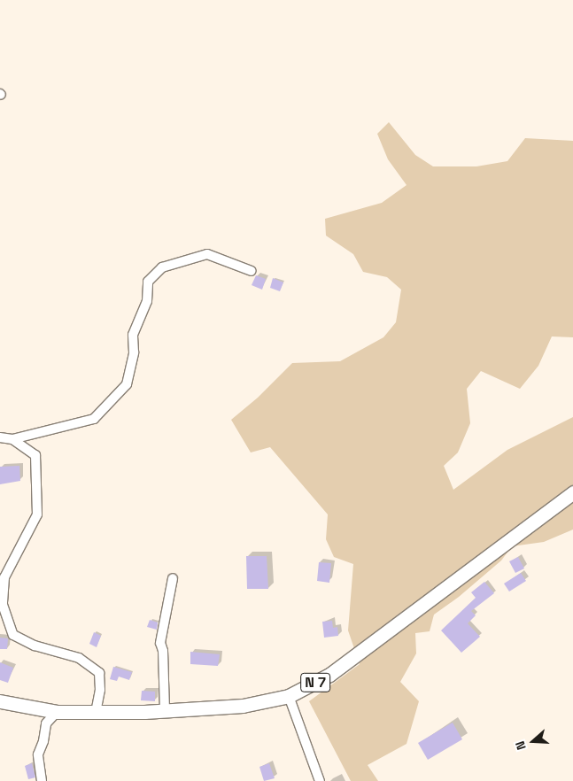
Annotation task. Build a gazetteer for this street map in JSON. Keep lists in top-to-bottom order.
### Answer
{
  "streets": {
    "main road": ["N 7"]
  },
  "north": "left"
}
